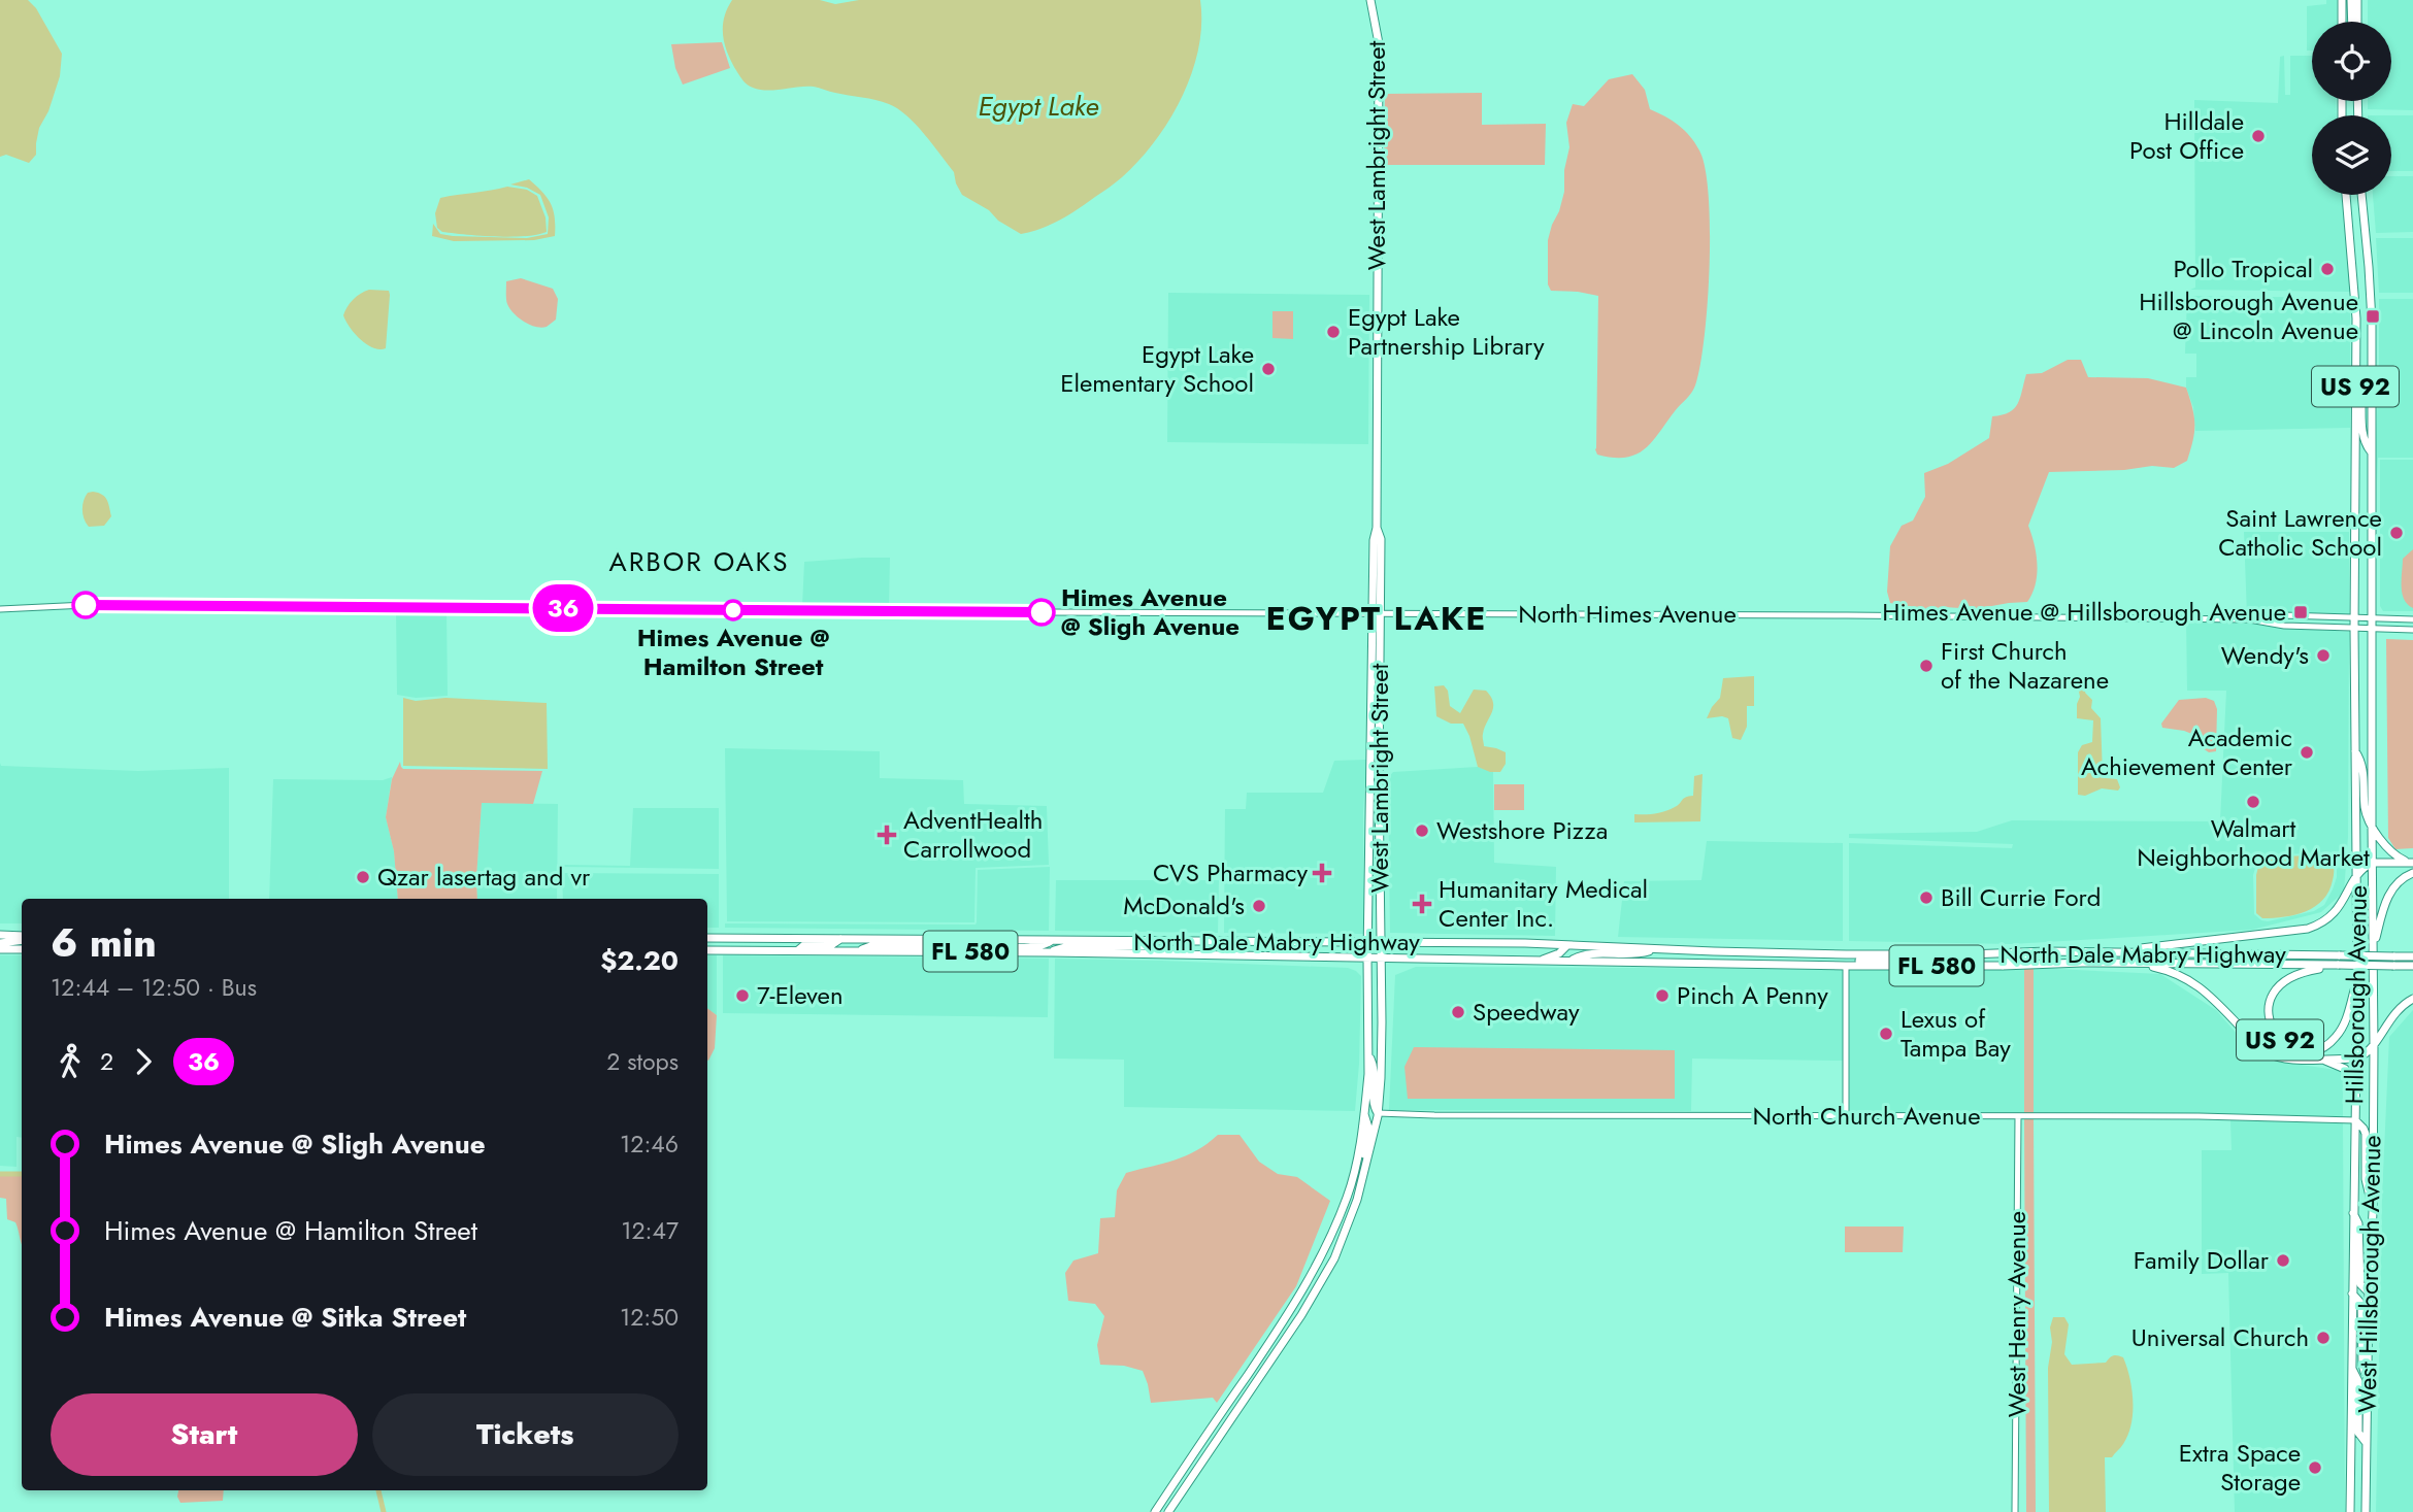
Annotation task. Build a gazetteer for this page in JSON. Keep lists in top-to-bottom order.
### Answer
{
  "streets": {
    "main road": [
      "West Lambright Street",
      "US 92",
      "North Dale Mabry Highway",
      "FL 580",
      "Hillsborough Avenue",
      "West Hillsborough Avenue"
    ],
    "street": ["North Himes Avenue", "North Church Avenue", "West Henry Avenue"]
  },
  "crossings": [
    ["West Lambright Street", "North Himes Avenue"],
    ["West Lambright Street", "North Dale Mabry Highway"],
    ["West Lambright Street", "North Church Avenue"],
    ["US 92", "North Himes Avenue"],
    ["US 92", "North Dale Mabry Highway"],
    ["US 92", "Hillsborough Avenue"],
    ["North Himes Avenue", "Hillsborough Avenue"],
    ["North Dale Mabry Highway", "FL 580"],
    ["Hillsborough Avenue", "North Church Avenue"],
    ["Hillsborough Avenue", "West Hillsborough Avenue"],
    ["North Church Avenue", "West Henry Avenue"]
  ],
  "districts": ["ARBOR OAKS", "EGYPT LAKE"],
  "water": ["Egypt Lake"],
  "places": {
    "other": [
      "Hilldale Post Office",
      "Pollo Tropical",
      "Egypt Lake Partnership Library",
      "Egypt Lake Elementary School",
      "Saint Lawrence Catholic School",
      "Himes Avenue @ Hamilton Street",
      "Himes Avenue @ Sligh Avenue",
      "Wendy's",
      "First Church of the Nazarene",
      "Academic Achievement Center",
      "Walmart Neighborhood Market",
      "Westshore Pizza",
      "Qzar lasertag and vr",
      "Bill Currie Ford",
      "McDonald's",
      "7-Eleven",
      "Pinch A Penny",
      "Speedway",
      "Lexus of Tampa Bay",
      "Family Dollar",
      "Universal Church",
      "Extra Space Storage"
    ],
    "transit": ["Hillsborough Avenue @ Lincoln Avenue", "Himes Avenue @ Hillsborough Avenue"],
    "health": ["AdventHealth Carrollwood", "CVS Pharmacy", "Humanitary Medical Center Inc."]
  },
  "lines": ["bus line 36"],
  "page": {
    "on_map": "36",
    "heading": ["6 min", "12:44 – 12:50 · Bus", "$2.20"],
    "legs": ["2", "36", "2 stops"],
    "list": [
      {
        "name": "Himes Avenue @ Sligh Avenue",
        "value": "12:46"
      },
      {
        "name": "Himes Avenue @ Hamilton Street",
        "value": "12:47"
      },
      {
        "name": "Himes Avenue @ Sitka Street",
        "value": "12:50"
      }
    ],
    "buttons": ["Start", "Tickets"]
  }
}
